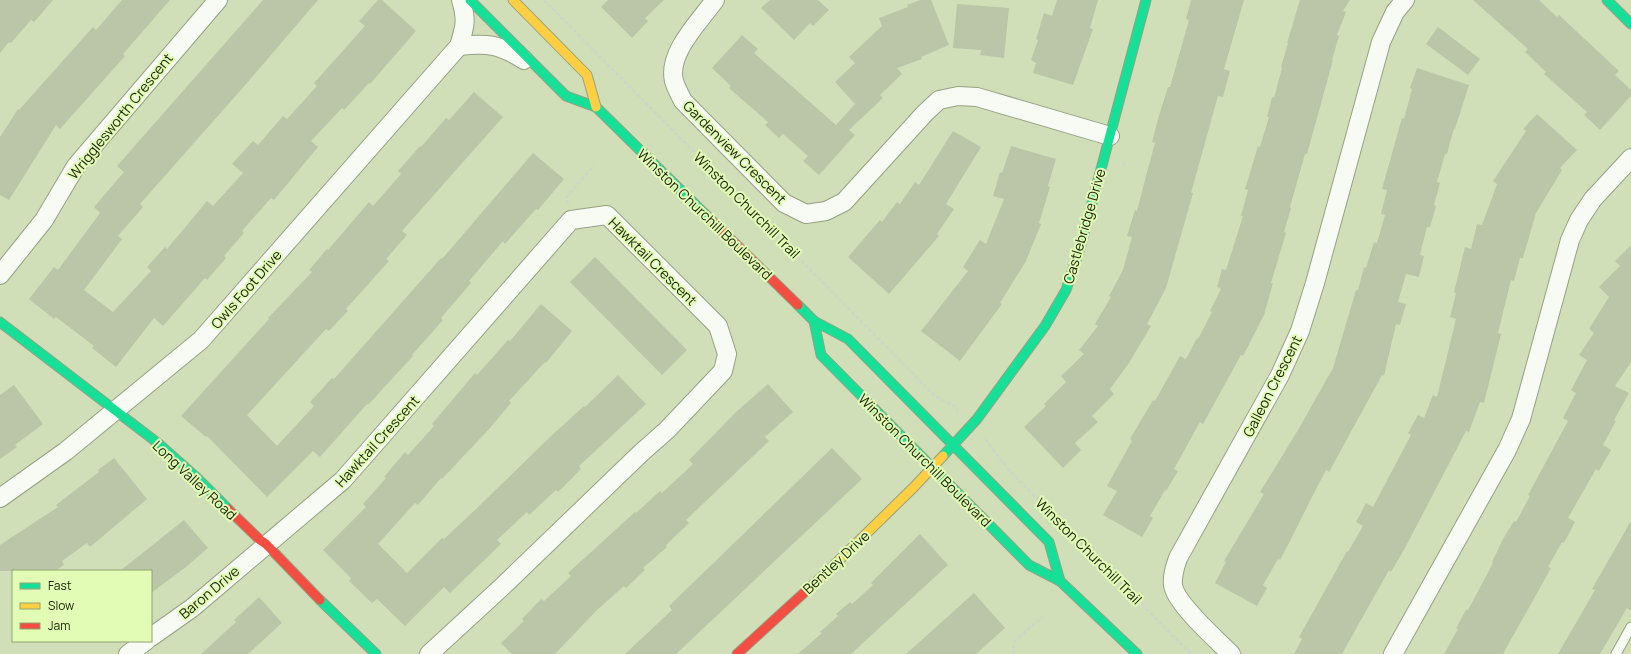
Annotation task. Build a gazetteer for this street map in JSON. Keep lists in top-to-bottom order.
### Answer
{
  "streets": {
    "main road": [
      "Winston Churchill Boulevard",
      "Castlebridge Drive",
      "Long Valley Road",
      "Bentley Drive"
    ],
    "street": [
      "Wrigglesworth Crescent",
      "Gardenview Crescent",
      "Hawktail Crescent",
      "Owls Foot Drive",
      "Galleon Crescent",
      "Baron Drive"
    ],
    "path": ["Winston Churchill Trail"]
  },
  "crossings": [
    ["Gardenview Crescent", "Castlebridge Drive"],
    ["Winston Churchill Boulevard", "Castlebridge Drive"],
    ["Winston Churchill Boulevard", "Bentley Drive"],
    ["Castlebridge Drive", "Bentley Drive"],
    ["Hawktail Crescent", "Long Valley Road"],
    ["Hawktail Crescent", "Baron Drive"],
    ["Owls Foot Drive", "Long Valley Road"],
    ["Long Valley Road", "Baron Drive"]
  ],
  "legend": ["Fast", "Slow", "Jam"]
}
